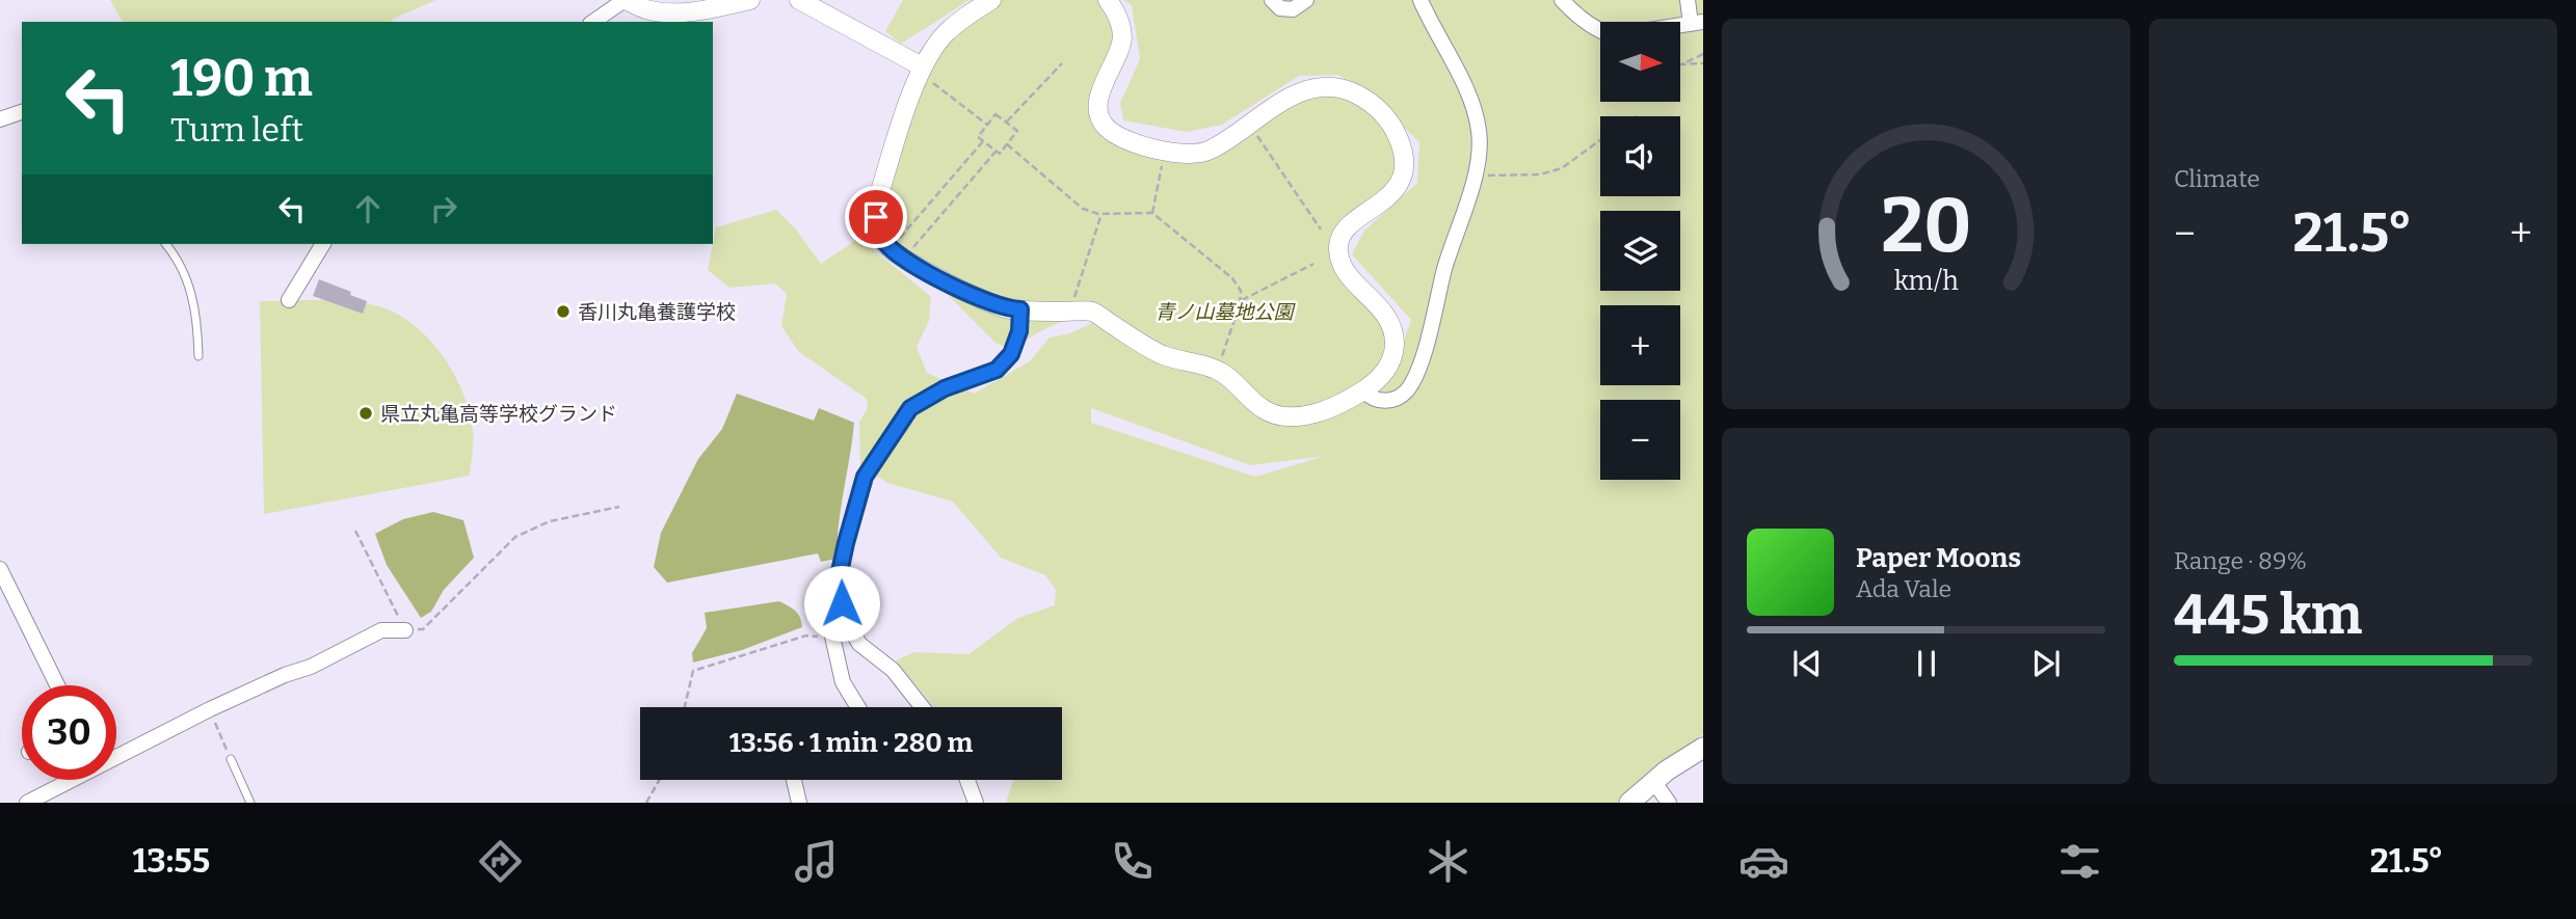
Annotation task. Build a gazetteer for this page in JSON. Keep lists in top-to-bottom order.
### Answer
{
  "parks": ["青ノ山墓地公園"],
  "places": ["香川丸亀養護学校", "県立丸亀高等学校グランド"],
  "north": "right",
  "page": {
    "tile": [
      "Climate",
      ["Range · 89%", "445 km"]
    ],
    "map_buttons": ["+", "−"],
    "turn": ["190 m", "Turn left"],
    "heat": ["−", "21.5°", "+"],
    "song": ["Paper Moons", "Ada Vale"],
    "limit": "30",
    "trip": "13:56 · 1 min · 280 m",
    "tabs": ["13:55", "21.5°"],
    "gauge": ["20", "km/h"]
  }
}
